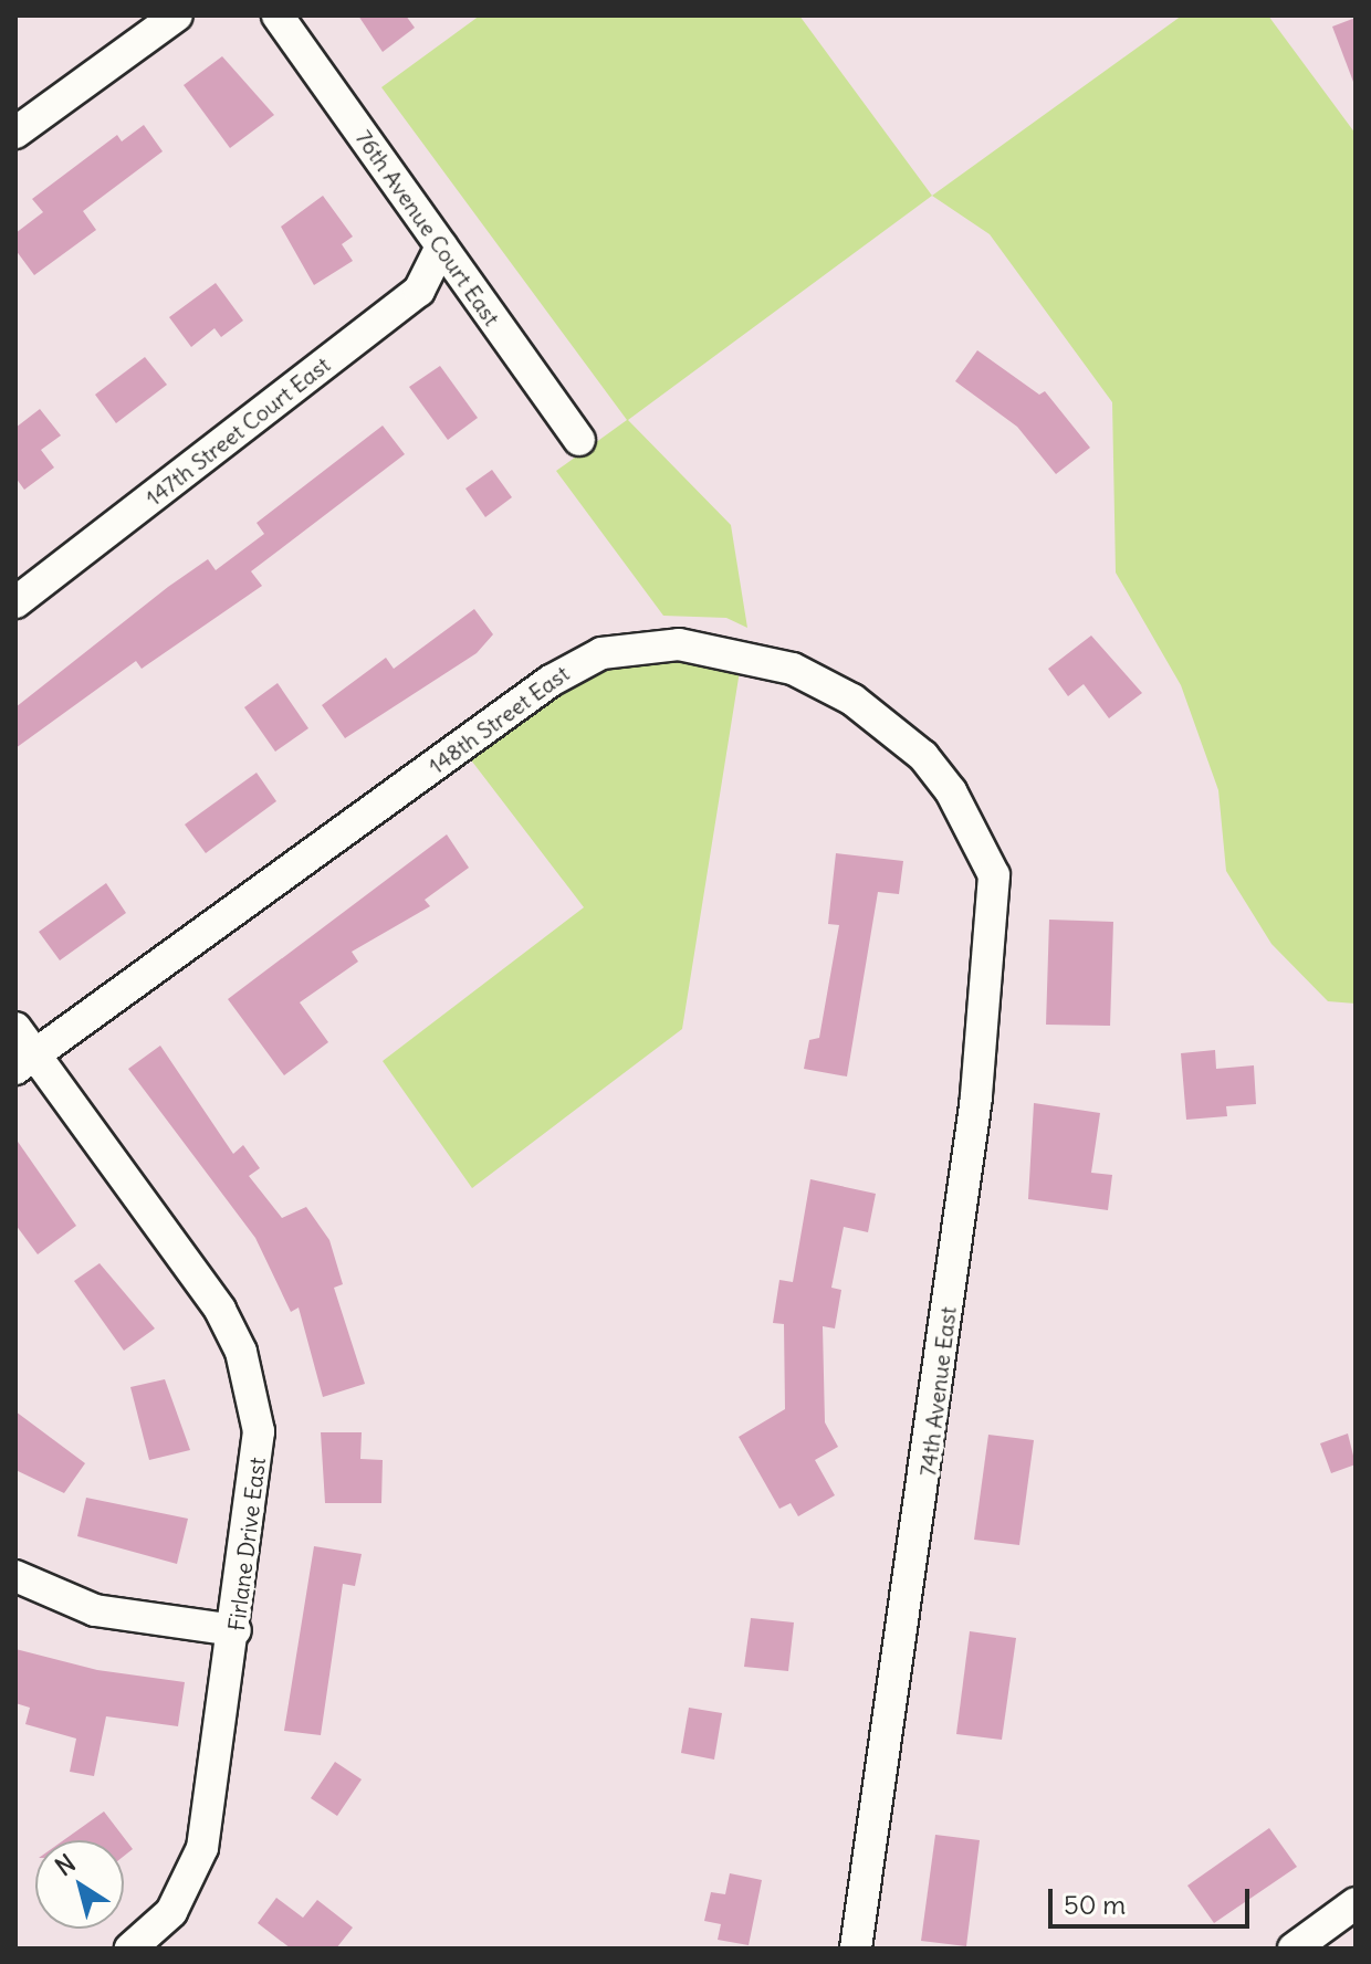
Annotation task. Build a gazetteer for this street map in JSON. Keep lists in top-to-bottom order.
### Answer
{
  "streets": {
    "street": [
      "76th Avenue Court East",
      "147th Street Court East",
      "148th Street East",
      "74th Avenue East",
      "Firlane Drive East"
    ]
  },
  "crossings": [
    ["76th Avenue Court East", "147th Street Court East"],
    ["148th Street East", "74th Avenue East"],
    ["148th Street East", "Firlane Drive East"]
  ],
  "scale_bar": "50 m",
  "north": "top left"
}
